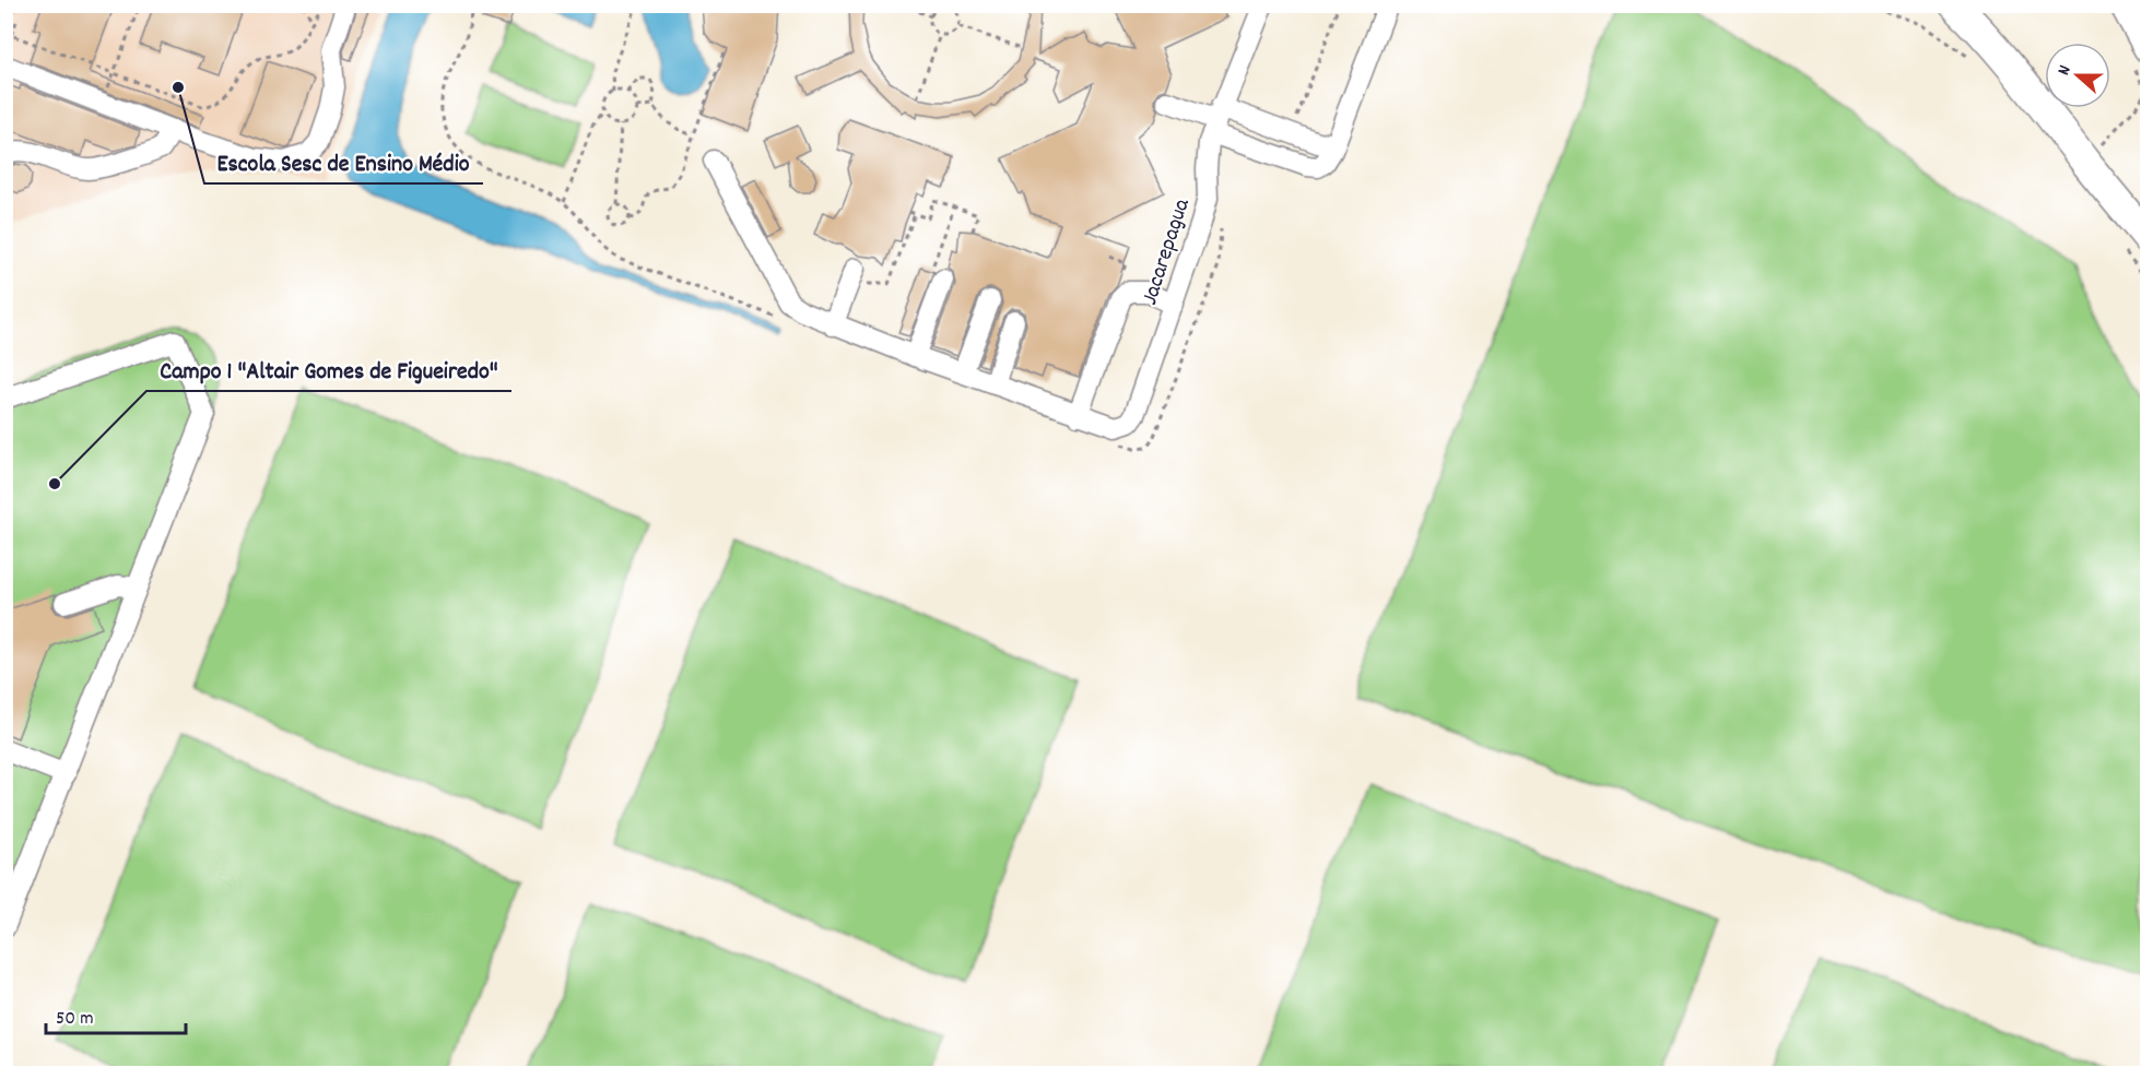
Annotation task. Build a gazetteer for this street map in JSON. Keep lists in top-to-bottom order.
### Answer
{
  "streets": {
    "lane": ["Jacarepagua"]
  },
  "places": ["Escola Sesc de Ensino Médio", "Campo 1 \"Altair Gomes de Figueiredo\""],
  "scale_bar": "50 m",
  "north": "left"
}
